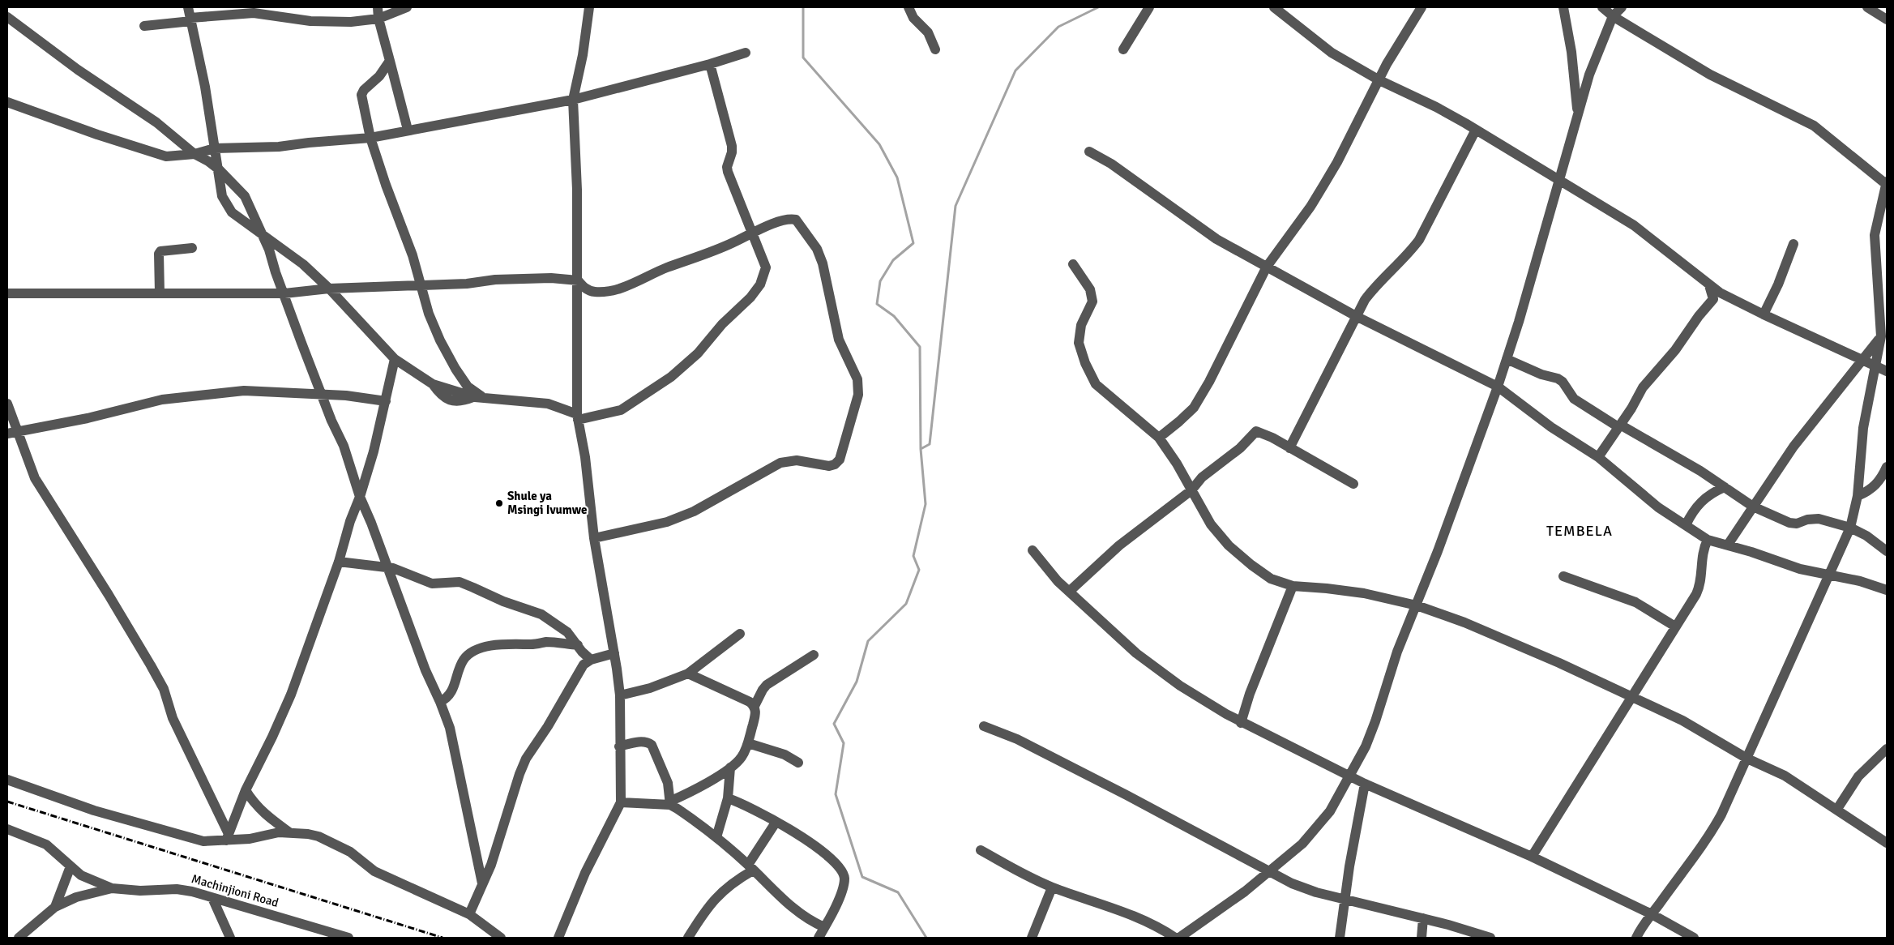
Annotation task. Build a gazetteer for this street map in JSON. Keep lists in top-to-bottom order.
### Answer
{
  "streets": {
    "street": ["Machinjioni Road"]
  },
  "districts": ["TEMBELA"],
  "places": ["Shule ya Msingi Ivumwe"]
}
